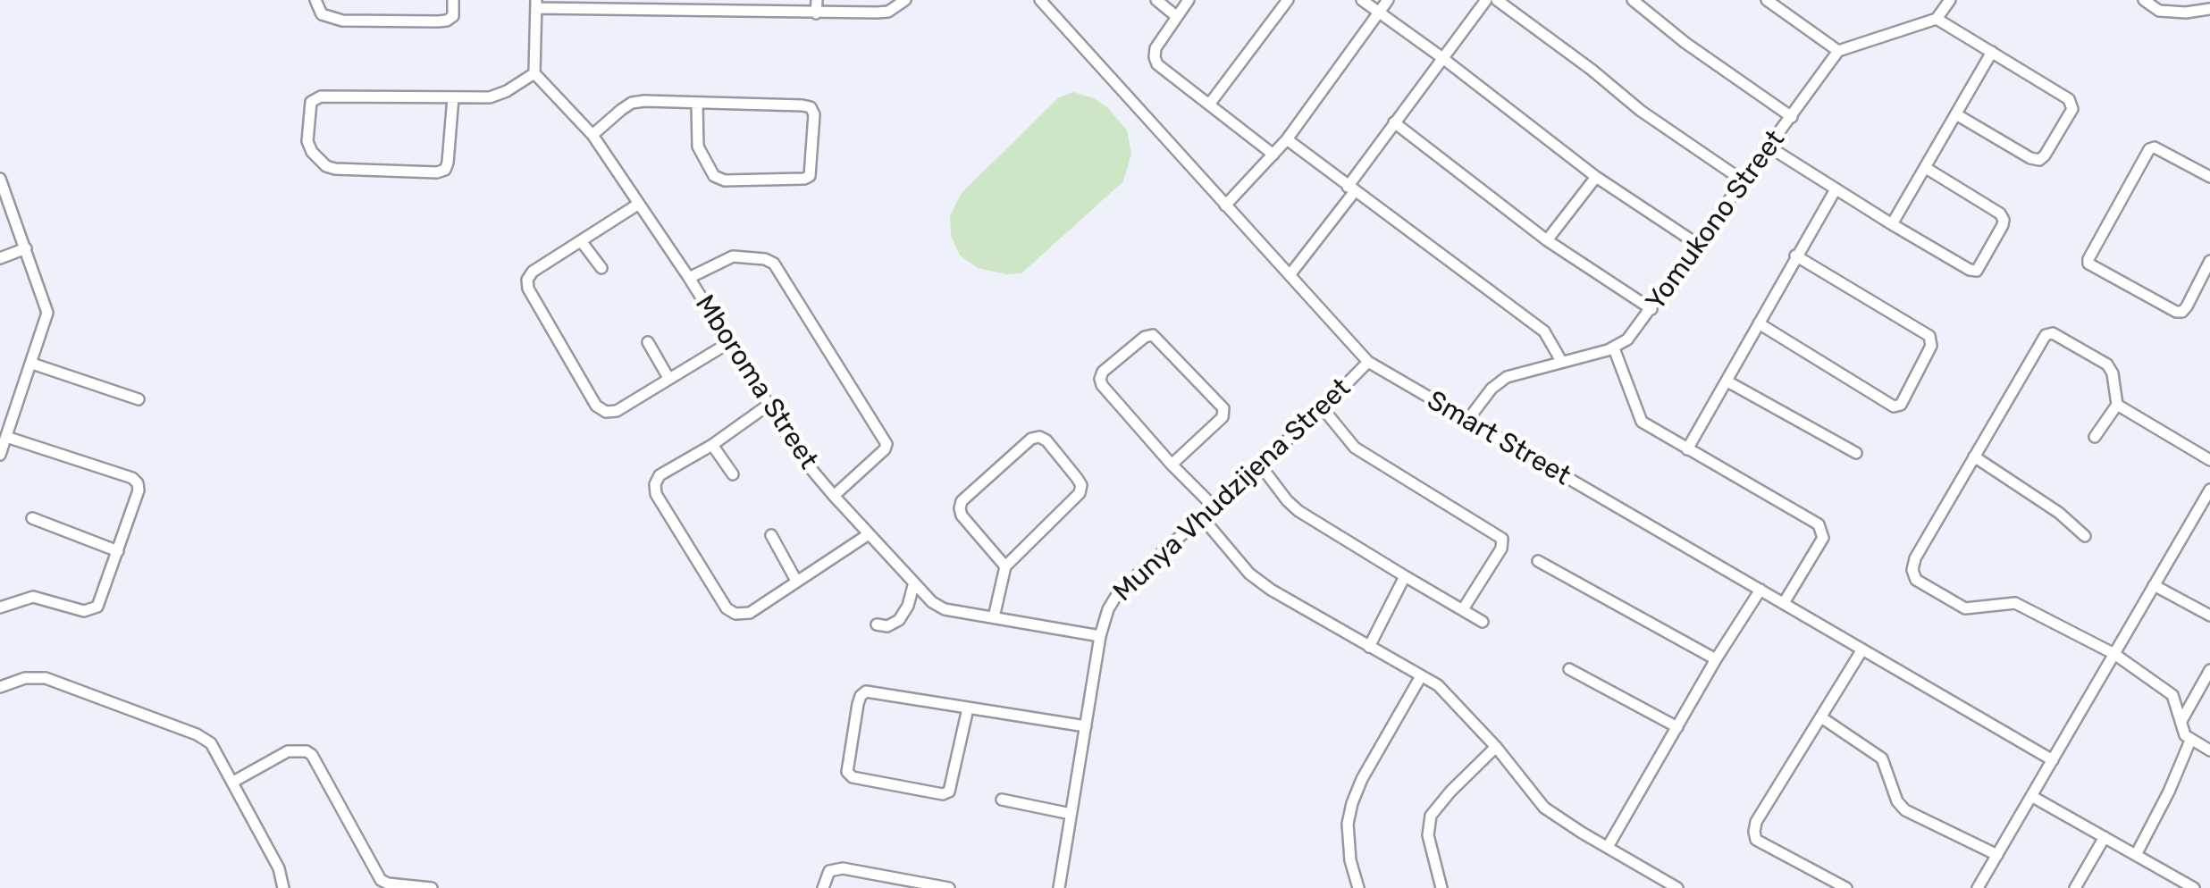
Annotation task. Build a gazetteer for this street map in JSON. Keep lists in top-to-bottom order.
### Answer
{
  "streets": {
    "street": [
      "Yomukono Street",
      "Mboroma Street",
      "Smart Street",
      "Munya Vhudzijena Street"
    ]
  },
  "crossings": [
    ["Mboroma Street", "Munya Vhudzijena Street"],
    ["Smart Street", "Munya Vhudzijena Street"]
  ]
}
